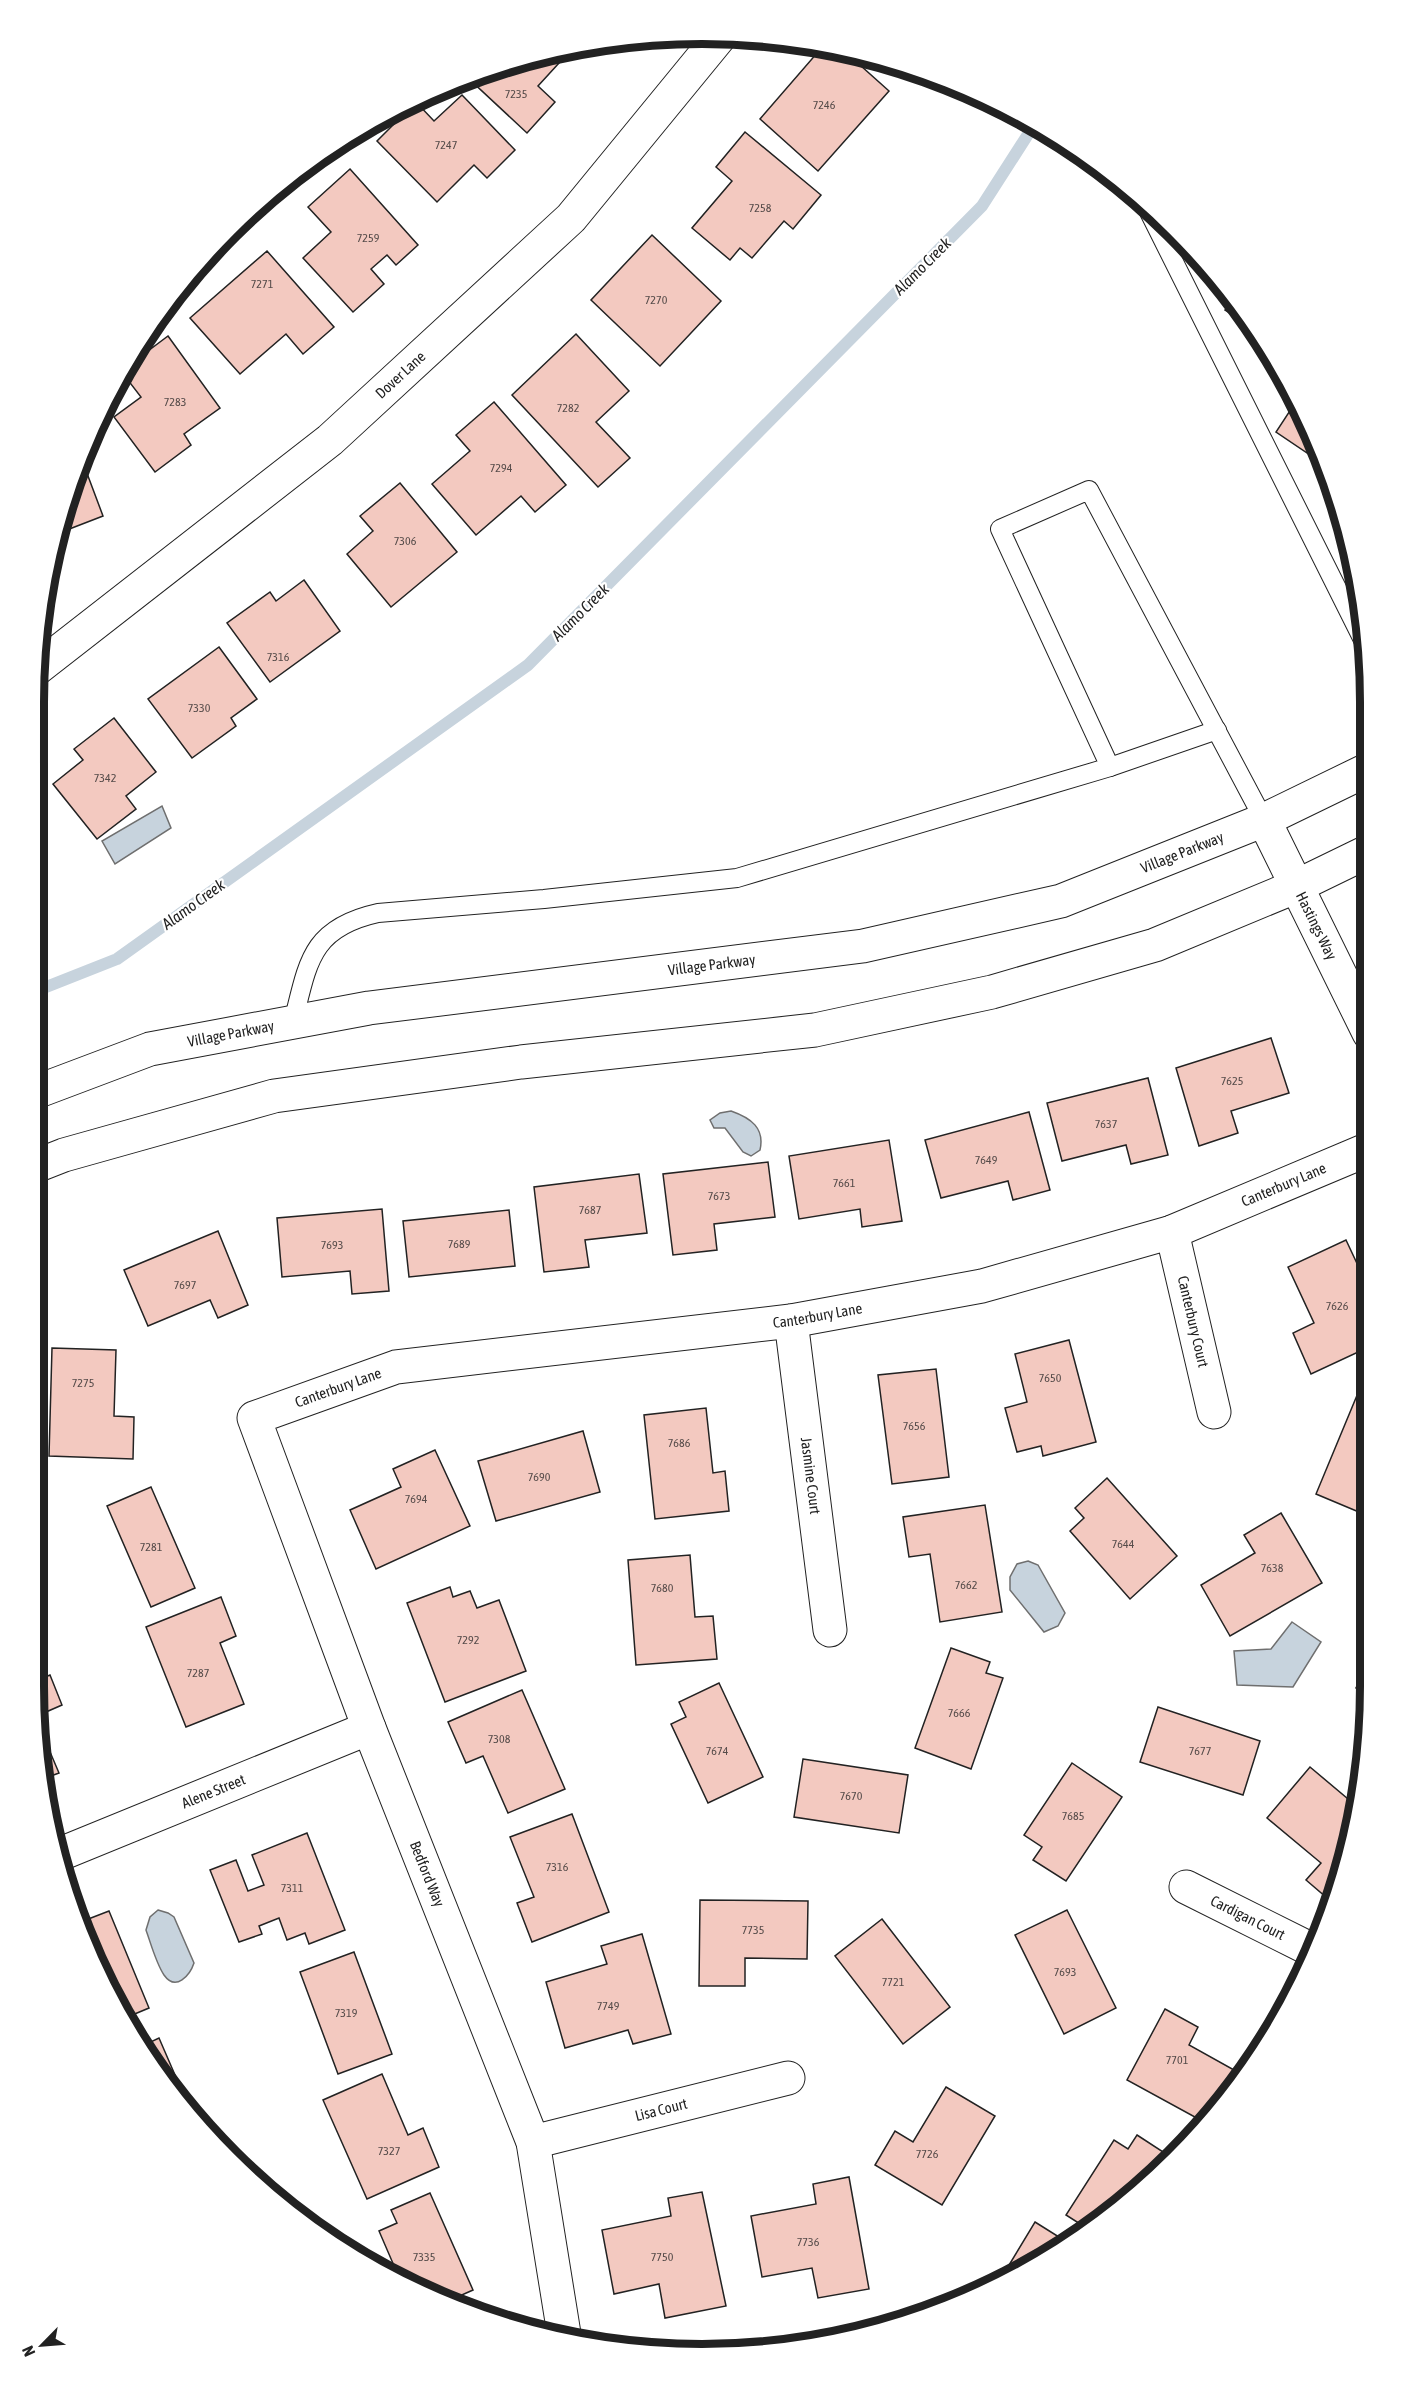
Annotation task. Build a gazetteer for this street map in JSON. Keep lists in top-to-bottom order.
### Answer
{
  "streets": {
    "street": [
      "Dover Lane",
      "Village Parkway",
      "Hastings Way",
      "Canterbury Lane",
      "Canterbury Court",
      "Jasmine Court",
      "Alene Street",
      "Bedford Way",
      "Cardigan Court",
      "Lisa Court"
    ]
  },
  "crossings": [
    ["Village Parkway", "Hastings Way"],
    ["Canterbury Lane", "Canterbury Court"],
    ["Canterbury Lane", "Jasmine Court"],
    ["Canterbury Lane", "Bedford Way"],
    ["Alene Street", "Bedford Way"],
    ["Bedford Way", "Lisa Court"]
  ],
  "water": ["Alamo Creek"],
  "house_numbers": [
    "7235",
    "7246",
    "7247",
    "7258",
    "7259",
    "7271",
    "7270",
    "7283",
    "7282",
    "7294",
    "7306",
    "7316",
    "7330",
    "7342",
    "7625",
    "7637",
    "7649",
    "7661",
    "7673",
    "7687",
    "7689",
    "7693",
    "7697",
    "7626",
    "7650",
    "7275",
    "7656",
    "7686",
    "7690",
    "7694",
    "7644",
    "7281",
    "7638",
    "7662",
    "7680",
    "7292",
    "7287",
    "7666",
    "7308",
    "7674",
    "7677",
    "7670",
    "7685",
    "7316",
    "7311",
    "7735",
    "7693",
    "7721",
    "7749",
    "7319",
    "7701",
    "7327",
    "7726",
    "7736",
    "7335",
    "7750"
  ],
  "north": "bottom left"
}
